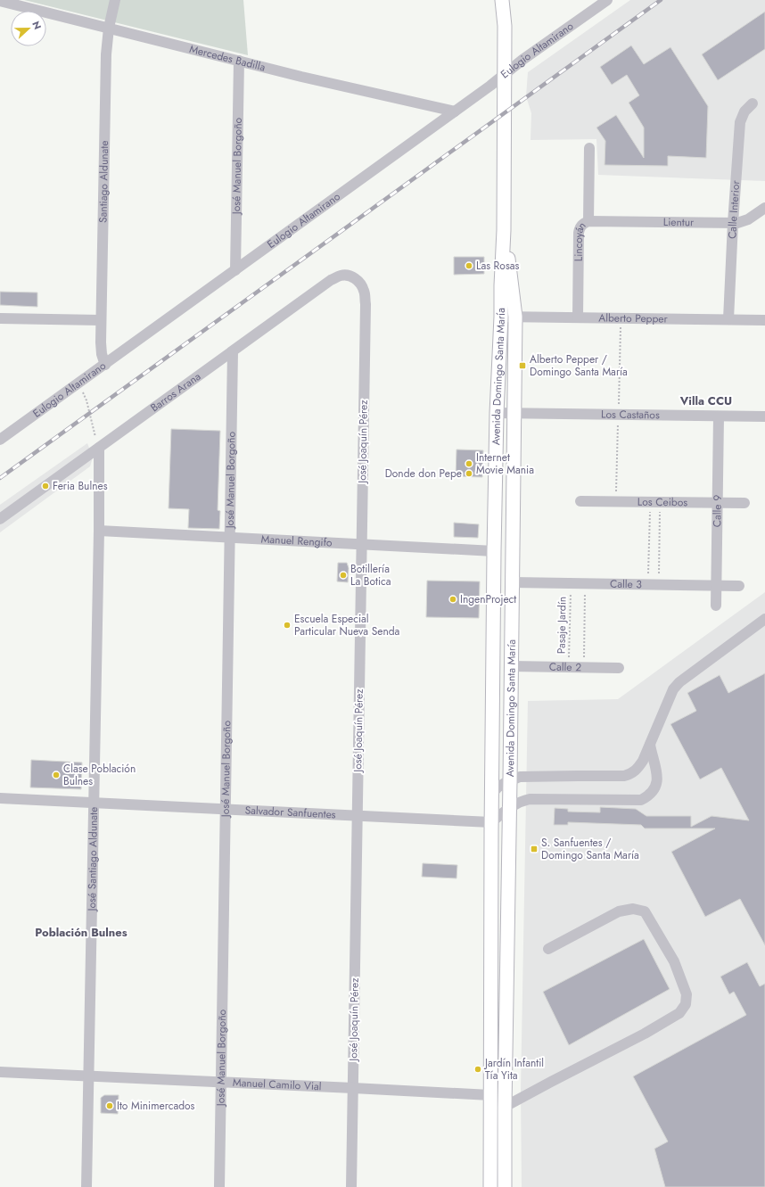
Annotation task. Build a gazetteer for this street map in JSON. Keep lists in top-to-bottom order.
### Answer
{
  "streets": {
    "main road": ["Avenida Domingo Santa María"],
    "street": [
      "Eulogio Altamirano",
      "Mercedes Badilla",
      "José Manuel Borgoño",
      "Santiago Aldunate",
      "Calle Interior",
      "Lientur",
      "Lincoyán",
      "Alberto Pepper",
      "Barros Arana",
      "Los Castaños",
      "José Joaquín Pérez",
      "Los Ceibos",
      "Calle 9",
      "Manuel Rengifo",
      "Calle 3",
      "Calle 2",
      "Salvador Sanfuentes",
      "José Santiago Aldunate",
      "Manuel Camilo Vial"
    ],
    "path": ["Pasaje Jardín"]
  },
  "crossings": [
    ["Eulogio Altamirano", "Mercedes Badilla"],
    ["Eulogio Altamirano", "José Manuel Borgoño"],
    ["Eulogio Altamirano", "Santiago Aldunate"],
    ["Eulogio Altamirano", "Avenida Domingo Santa María"],
    ["Mercedes Badilla", "José Manuel Borgoño"],
    ["Mercedes Badilla", "Santiago Aldunate"],
    ["José Manuel Borgoño", "Barros Arana"],
    ["José Manuel Borgoño", "Manuel Rengifo"],
    ["José Manuel Borgoño", "Salvador Sanfuentes"],
    ["José Manuel Borgoño", "Manuel Camilo Vial"],
    ["Calle Interior", "Lientur"],
    ["Calle Interior", "Alberto Pepper"],
    ["Lientur", "Lincoyán"],
    ["Lincoyán", "Alberto Pepper"],
    ["Alberto Pepper", "Avenida Domingo Santa María"],
    ["Avenida Domingo Santa María", "Los Castaños"],
    ["Avenida Domingo Santa María", "Manuel Rengifo"],
    ["Avenida Domingo Santa María", "Calle 3"],
    ["Avenida Domingo Santa María", "Calle 2"],
    ["Avenida Domingo Santa María", "Salvador Sanfuentes"],
    ["Avenida Domingo Santa María", "Manuel Camilo Vial"],
    ["Barros Arana", "José Joaquín Pérez"],
    ["Los Castaños", "Calle 9"],
    ["José Joaquín Pérez", "Manuel Rengifo"],
    ["José Joaquín Pérez", "Salvador Sanfuentes"],
    ["José Joaquín Pérez", "Manuel Camilo Vial"],
    ["Los Ceibos", "Calle 9"],
    ["Calle 9", "Calle 3"],
    ["Manuel Rengifo", "José Santiago Aldunate"],
    ["Calle 3", "Pasaje Jardín"],
    ["Pasaje Jardín", "Calle 2"],
    ["Salvador Sanfuentes", "José Santiago Aldunate"],
    ["José Santiago Aldunate", "Manuel Camilo Vial"]
  ],
  "districts": ["Villa CCU", "Población Bulnes"],
  "places": {
    "other": [
      "Las Rosas",
      "Internet Movie Mania",
      "Donde don Pepe",
      "Feria Bulnes",
      "Botillería La Botica",
      "IngenProject",
      "Escuela Especial Particular Nueva Senda",
      "Clase Población Bulnes",
      "Jardín Infantil Tía Yita",
      "Ito Minimercados"
    ],
    "transit": ["Alberto Pepper / Domingo Santa María", "S. Sanfuentes / Domingo Santa María"]
  },
  "north": "right"
}
